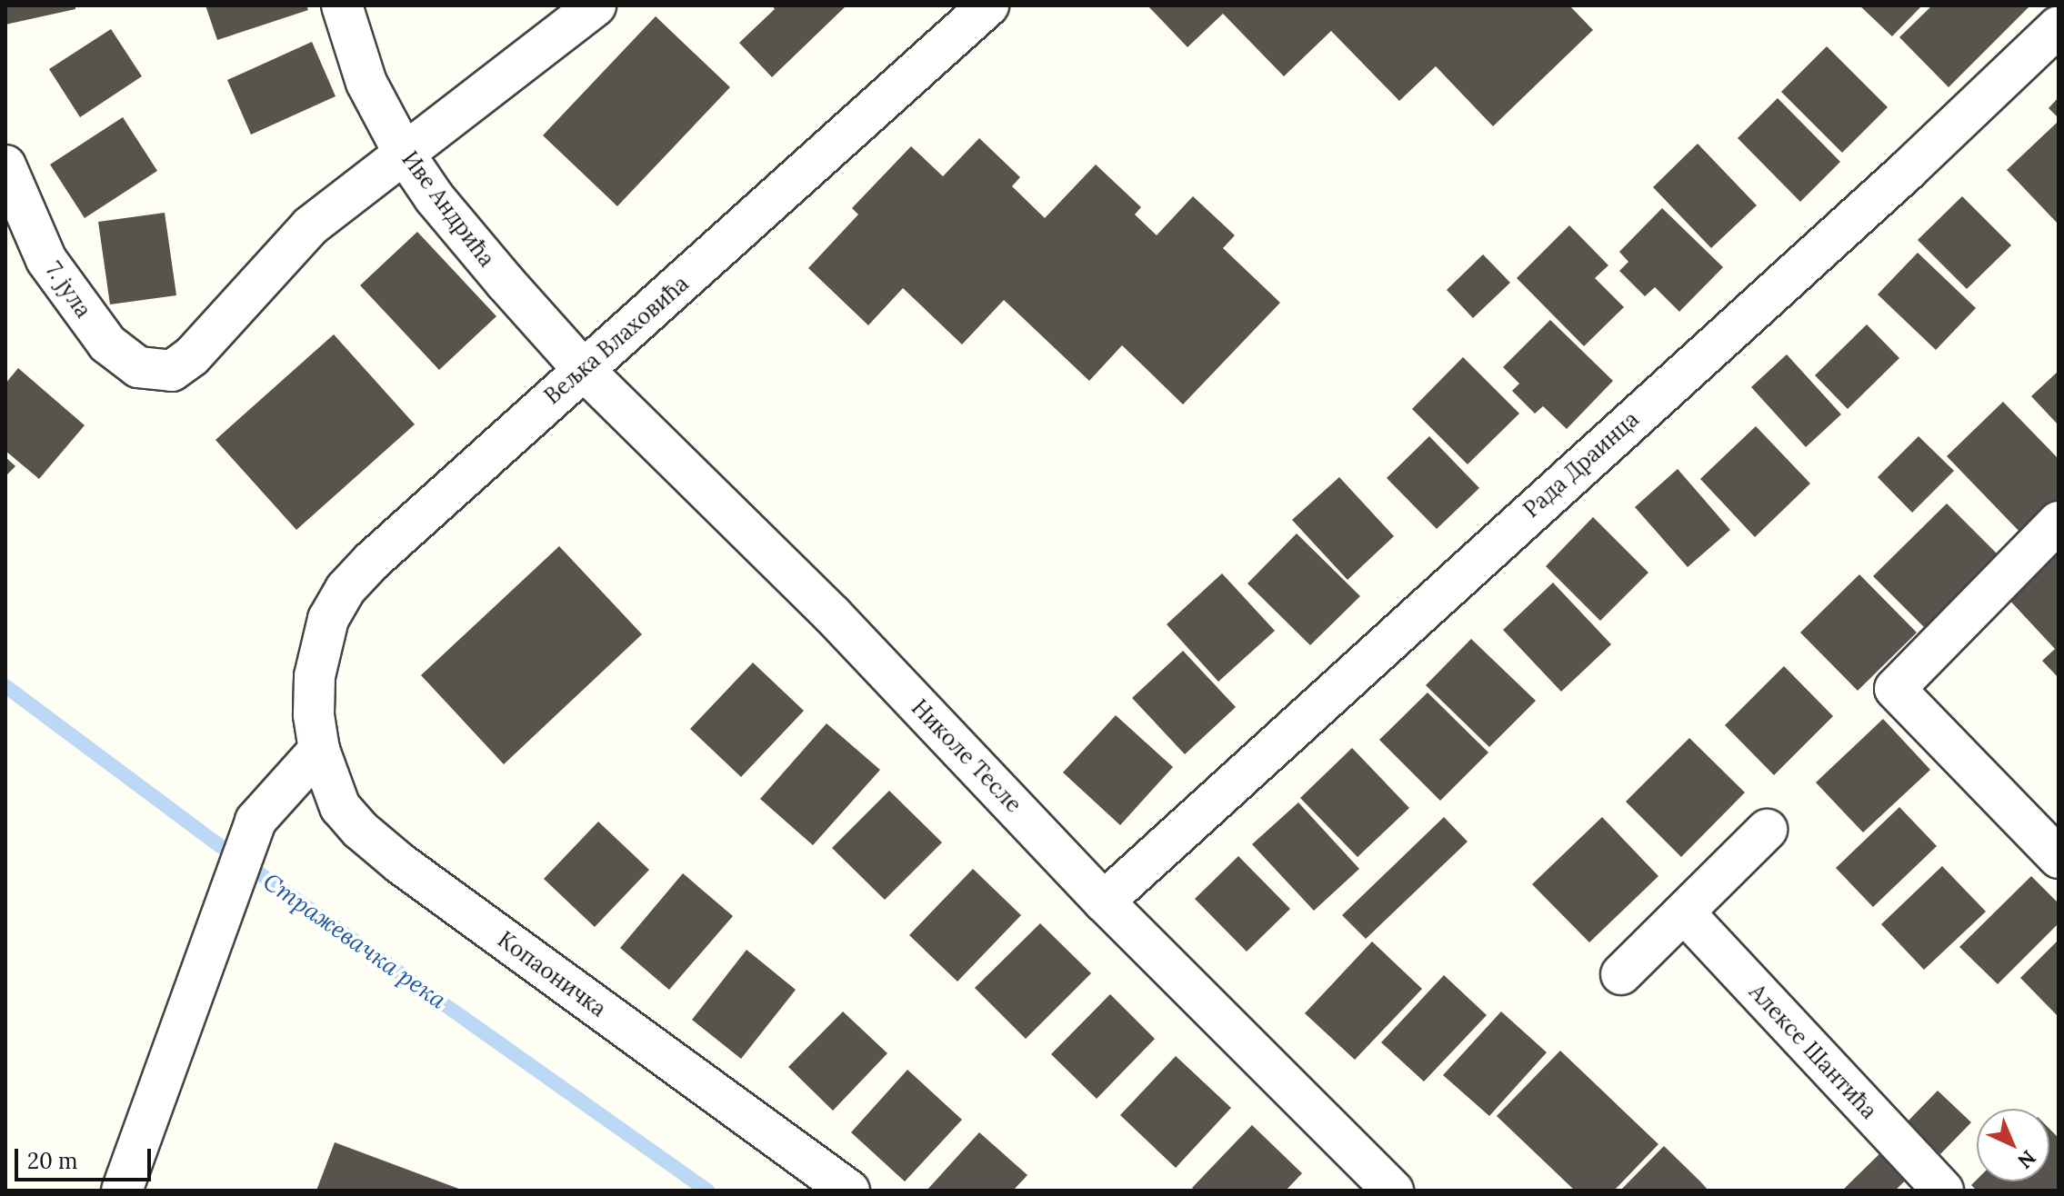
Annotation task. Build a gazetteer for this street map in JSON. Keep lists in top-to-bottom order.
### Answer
{
  "streets": {
    "street": [
      "Иве Андрића",
      "7. јула",
      "Вељка Влаховића",
      "Рада Драинца",
      "Николе Тесле",
      "Копаоничка",
      "Алексе Шантића"
    ]
  },
  "crossings": [
    ["Иве Андрића", "7. јула"],
    ["Иве Андрића", "Николе Тесле"],
    ["Вељка Влаховића", "Николе Тесле"],
    ["Вељка Влаховића", "Копаоничка"],
    ["Рада Драинца", "Николе Тесле"]
  ],
  "water": ["Стражевачка река"],
  "scale_bar": "20 m",
  "north": "bottom right"
}
